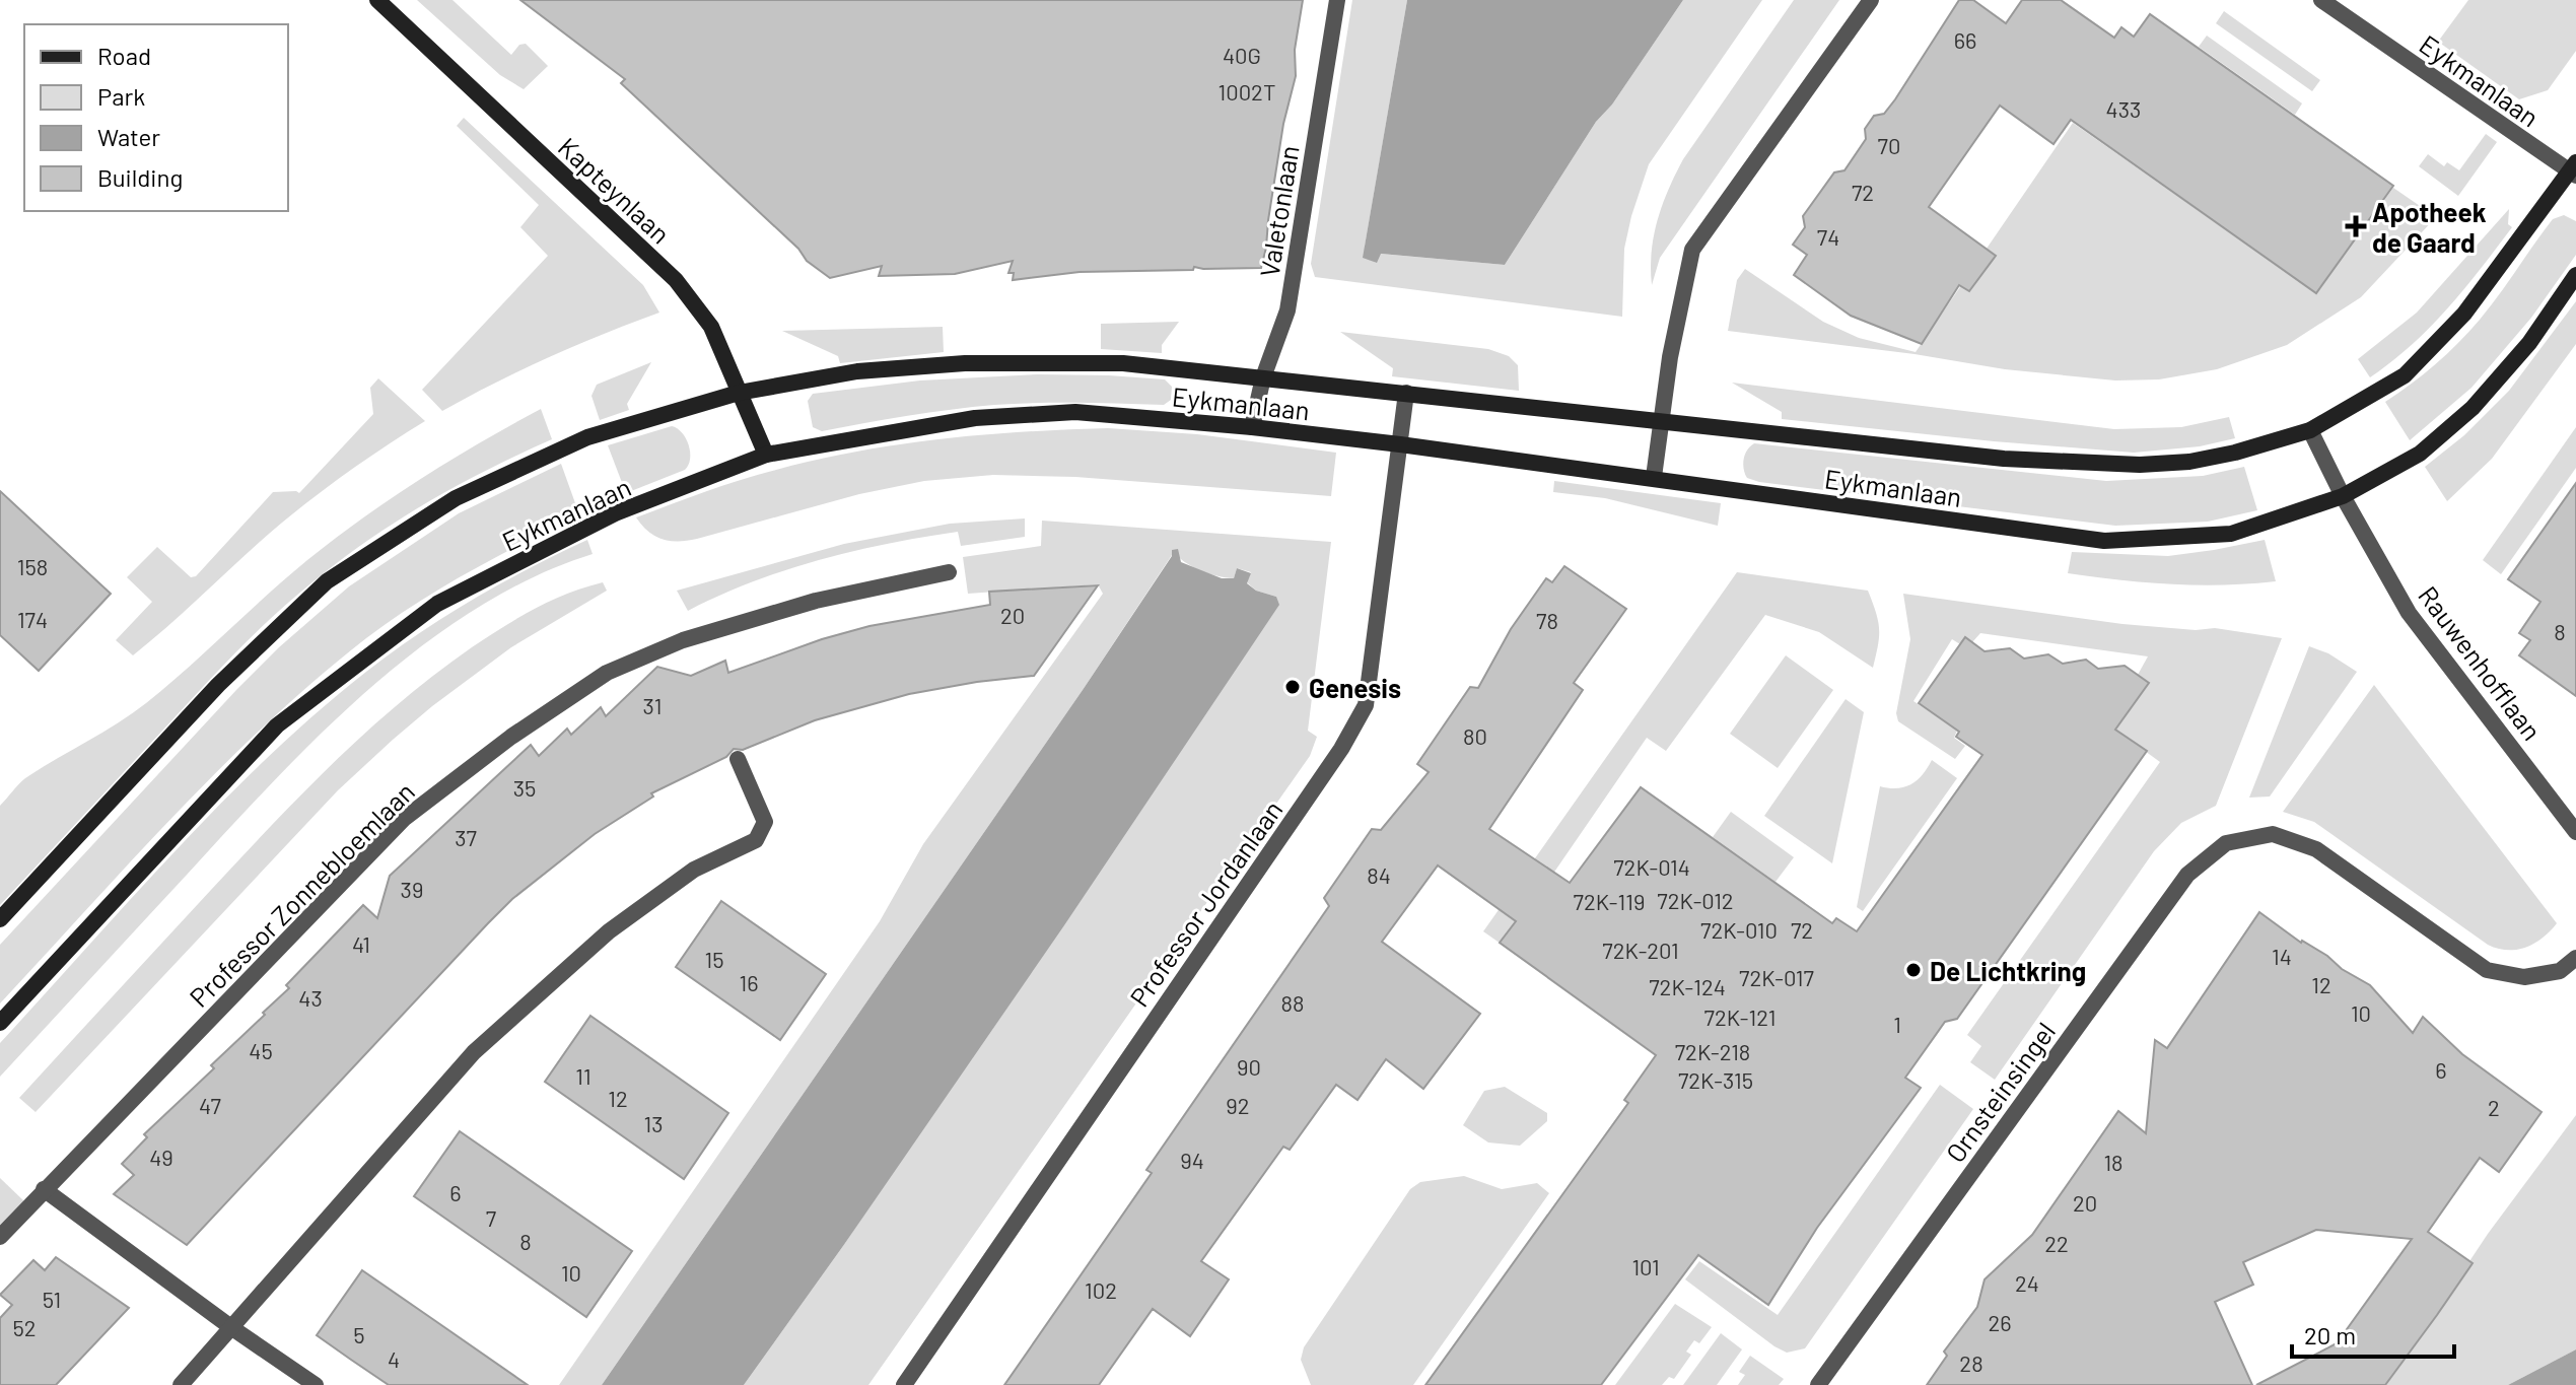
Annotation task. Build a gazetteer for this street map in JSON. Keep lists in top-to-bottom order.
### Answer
{
  "streets": {
    "main road": ["Eykmanlaan", "Kapteynlaan"],
    "street": [
      "Valetonlaan",
      "Rauwenhofflaan",
      "Professor Zonnebloemlaan",
      "Professor Jordanlaan",
      "Ornsteinsingel"
    ]
  },
  "crossings": [
    ["Eykmanlaan", "Kapteynlaan"],
    ["Eykmanlaan", "Valetonlaan"],
    ["Eykmanlaan", "Rauwenhofflaan"],
    ["Eykmanlaan", "Professor Jordanlaan"]
  ],
  "places": {
    "health": ["Apotheek de Gaard"],
    "other": ["Genesis", "De Lichtkring"]
  },
  "house_numbers": [
    "66",
    "40G",
    "1002T",
    "433",
    "70",
    "72",
    "74",
    "158",
    "20",
    "174",
    "78",
    "8",
    "31",
    "80",
    "35",
    "37",
    "72K-014",
    "84",
    "39",
    "72K-012",
    "72K-119",
    "72K-010",
    "72",
    "41",
    "72K-201",
    "14",
    "15",
    "72K-017",
    "16",
    "12",
    "72K-124",
    "43",
    "88",
    "10",
    "72K-121",
    "1",
    "45",
    "72K-218",
    "90",
    "6",
    "11",
    "72K-315",
    "12",
    "47",
    "92",
    "2",
    "13",
    "49",
    "94",
    "18",
    "6",
    "20",
    "7",
    "8",
    "22",
    "101",
    "10",
    "24",
    "102",
    "51",
    "26",
    "52",
    "5",
    "4",
    "28"
  ],
  "legend": [
    "Road",
    "Park",
    "Water",
    "Building"
  ],
  "scale_bar": "20 m"
}
